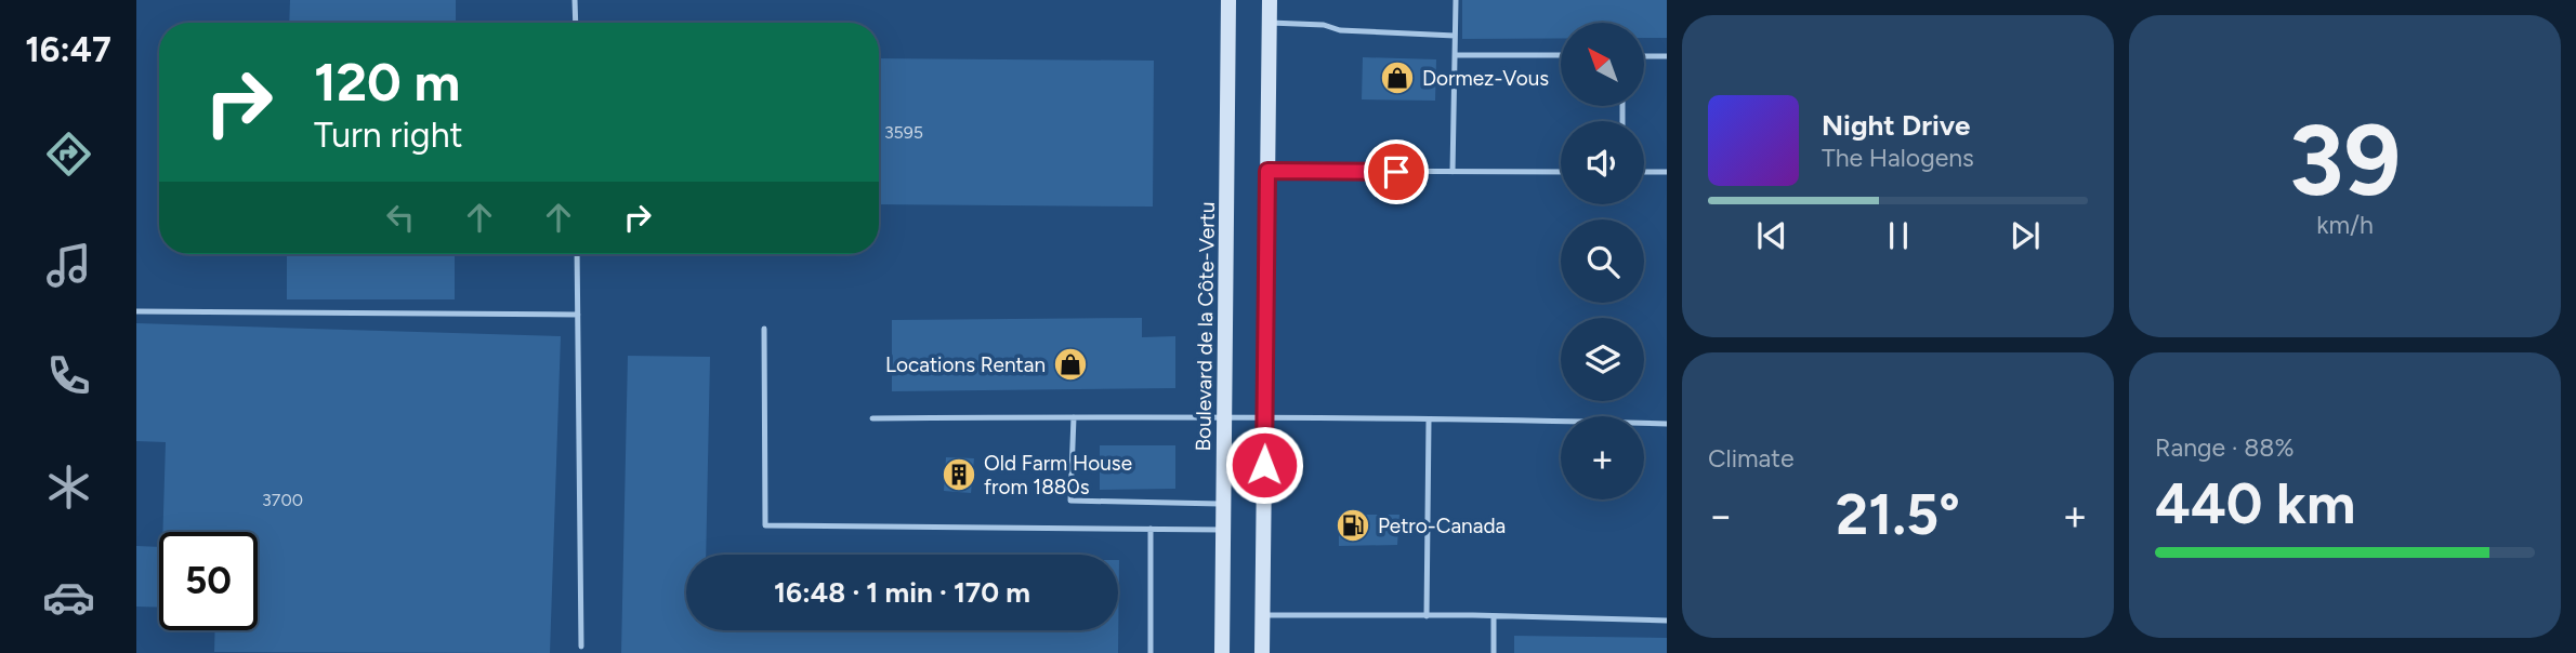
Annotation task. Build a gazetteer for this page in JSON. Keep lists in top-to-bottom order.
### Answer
{
  "streets": {
    "main road": ["Boulevard de la Côte-Vertu"]
  },
  "places": {
    "shop": ["Dormez-Vous", "Locations Rentan"],
    "building": ["Old Farm House from 1880s"],
    "fuel station": ["Petro-Canada"]
  },
  "house_numbers": ["3595", "3700"],
  "north": "top left",
  "page": {
    "tabs": "16:47",
    "tile": [
      ["39", "km/h"],
      "Climate",
      ["Range · 88%", "440 km"]
    ],
    "map_buttons": "+",
    "turn": ["120 m", "Turn right"],
    "song": ["Night Drive", "The Halogens"],
    "heat": ["−", "21.5°", "+"],
    "limit": "50",
    "trip": "16:48 · 1 min · 170 m"
  }
}
